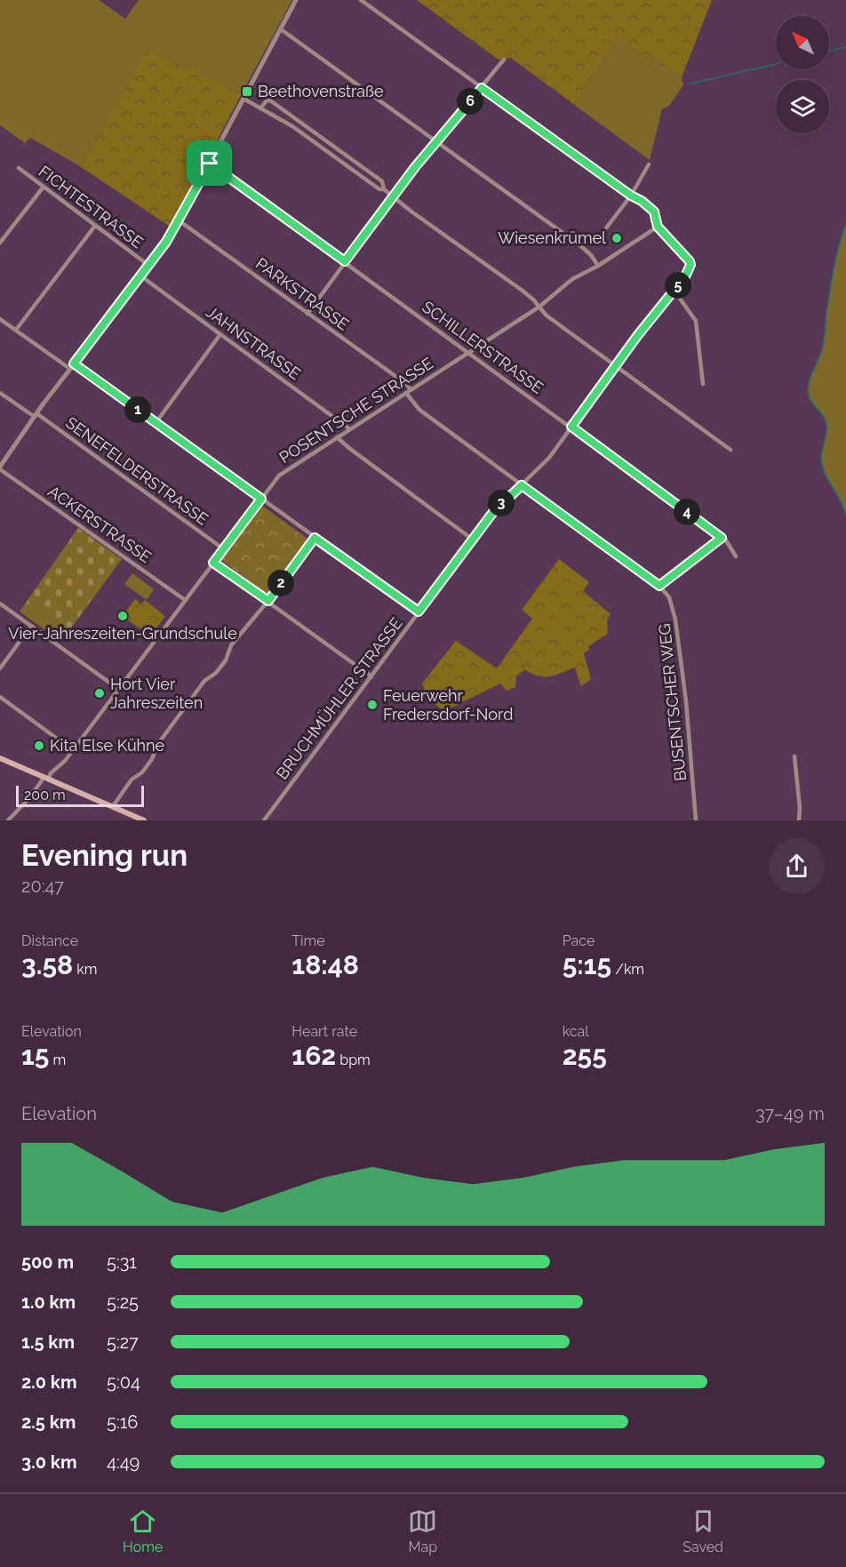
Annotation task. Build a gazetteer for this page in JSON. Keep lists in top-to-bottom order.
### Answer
{
  "streets": {
    "street": [
      "FICHTESTRASSE",
      "PARKSTRASSE",
      "JAHNSTRASSE",
      "SCHILLERSTRASSE",
      "POSENTSCHE STRASSE",
      "SENEFELDERSTRASSE",
      "ACKERSTRASSE",
      "BRUCHMÜHLER STRASSE",
      "BUSENTSCHER WEG"
    ]
  },
  "crossings": [
    ["PARKSTRASSE", "POSENTSCHE STRASSE"],
    ["PARKSTRASSE", "BRUCHMÜHLER STRASSE"],
    ["PARKSTRASSE", "BUSENTSCHER WEG"],
    ["JAHNSTRASSE", "POSENTSCHE STRASSE"],
    ["SCHILLERSTRASSE", "POSENTSCHE STRASSE"],
    ["SCHILLERSTRASSE", "BRUCHMÜHLER STRASSE"],
    ["POSENTSCHE STRASSE", "SENEFELDERSTRASSE"],
    ["POSENTSCHE STRASSE", "ACKERSTRASSE"],
    ["POSENTSCHE STRASSE", "BRUCHMÜHLER STRASSE"]
  ],
  "places": {
    "transit": ["Beethovenstraße"],
    "other": [
      "Wiesenkrümel",
      "Vier-Jahreszeiten-Grundschule",
      "Hort Vier Jahreszeiten",
      "Feuerwehr Fredersdorf-Nord",
      "Kita Else Kühne"
    ]
  },
  "scale_bar": "200 m",
  "north": "top left",
  "page": {
    "pins": [
      "6",
      "5",
      "1",
      "3",
      "4",
      "2"
    ],
    "scale": "200 m",
    "heading": ["Evening run", "20:47"],
    "stats": [
      ["Distance", "3.58 km"],
      ["Time", "18:48"],
      ["Pace", "5:15 /km"],
      ["Elevation", "15 m"],
      ["Heart rate", "162 bpm"],
      ["kcal", "255"]
    ],
    "chart": ["Elevation", "37–49 m"],
    "list": [
      {
        "name": "500 m",
        "note": "5:31"
      },
      {
        "name": "1.0 km",
        "note": "5:25"
      },
      {
        "name": "1.5 km",
        "note": "5:27"
      },
      {
        "name": "2.0 km",
        "note": "5:04"
      },
      {
        "name": "2.5 km",
        "note": "5:16"
      },
      {
        "name": "3.0 km",
        "note": "4:49"
      }
    ],
    "tabs": ["Home", "Map", "Saved"]
  }
}
